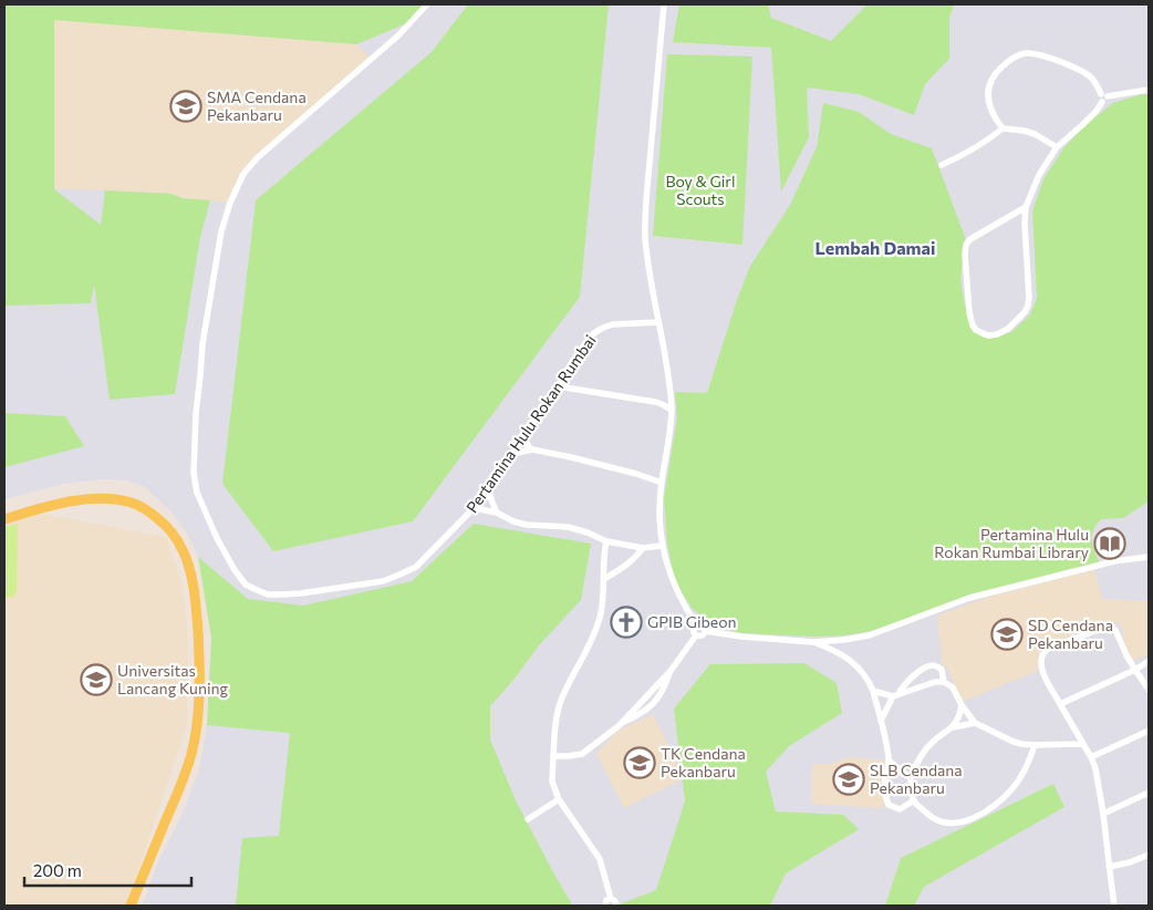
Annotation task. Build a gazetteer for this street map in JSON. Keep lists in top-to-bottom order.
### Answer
{
  "streets": {
    "street": ["Pertamina Hulu Rokan Rumbai"]
  },
  "districts": ["Lembah Damai"],
  "parks": ["Boy & Girl Scouts"],
  "places": {
    "school or university": [
      "SMA Cendana Pekanbaru",
      "SD Cendana Pekanbaru",
      "Universitas Lancang Kuning",
      "TK Cendana Pekanbaru",
      "SLB Cendana Pekanbaru"
    ],
    "library": ["Pertamina Hulu Rokan Rumbai Library"],
    "church": ["GPIB Gibeon"]
  },
  "scale_bar": "200 m"
}
